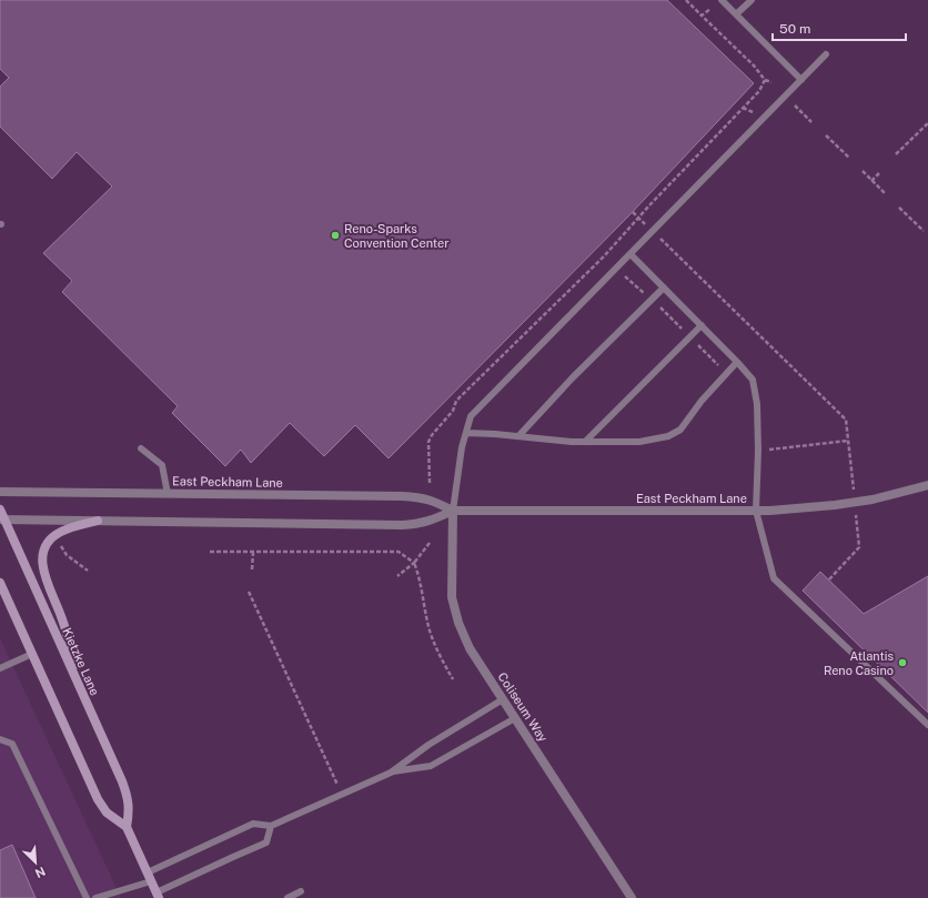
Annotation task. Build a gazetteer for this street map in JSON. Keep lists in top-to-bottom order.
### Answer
{
  "streets": {
    "main road": ["Kietzke Lane"],
    "street": ["East Peckham Lane", "Coliseum Way"]
  },
  "crossings": [
    ["East Peckham Lane", "Kietzke Lane"],
    ["East Peckham Lane", "Coliseum Way"]
  ],
  "places": ["Reno-Sparks Convention Center", "Atlantis Reno Casino"],
  "scale_bar": "50 m",
  "north": "bottom right"
}
